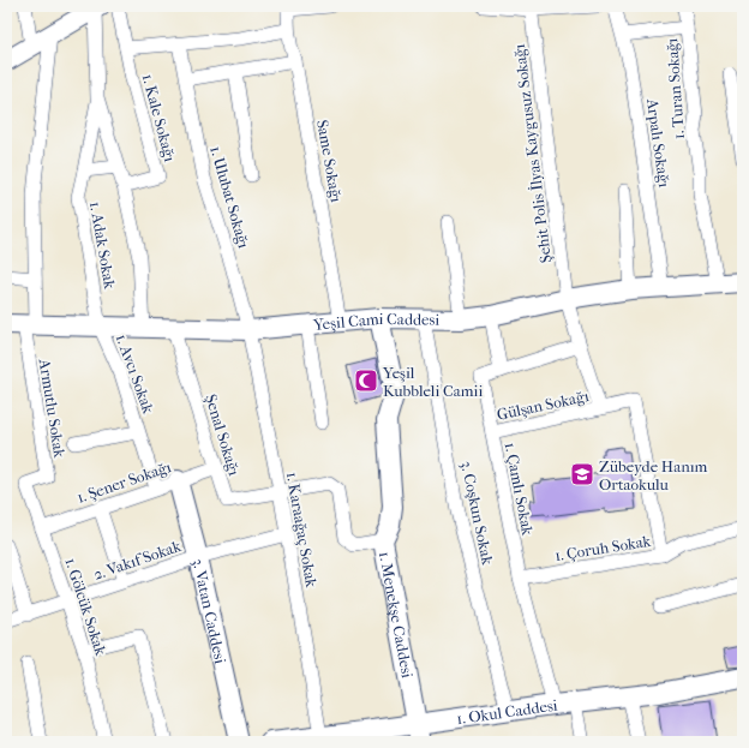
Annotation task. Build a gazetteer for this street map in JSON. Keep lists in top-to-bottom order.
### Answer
{
  "streets": {
    "main road": [
      "Yeşil Cami Caddesi",
      "3. Vatan Caddesi",
      "1. Menekşe Caddesi",
      "1. Okul Caddesi"
    ],
    "street": [
      "1. Turan Sokağı",
      "1. Kale Sokağı",
      "Arpalı Sokağı",
      "Şehit Polis İlyas Kaygusuz Sokağı",
      "Same Sokağı",
      "1. Ulubat Sokağı",
      "1. Adak Sokak",
      "1. Avcı Sokak",
      "Gülşan Sokağı",
      "Armutlu Sokak",
      "Şenal Sokağı",
      "1. Şener Sokağı",
      "1. Çamlı Sokak",
      "3. Coşkun Sokak",
      "1. Karaağaç Sokak",
      "1. Çoruh Sokak",
      "2. Vakıf Sokak",
      "1. Gölcük Sokak"
    ]
  },
  "crossings": [
    ["1. Turan Sokağı", "Yeşil Cami Caddesi"],
    ["Arpalı Sokağı", "Yeşil Cami Caddesi"],
    ["Şehit Polis İlyas Kaygusuz Sokağı", "Yeşil Cami Caddesi"],
    ["Şehit Polis İlyas Kaygusuz Sokağı", "Gülşan Sokağı"],
    ["Şehit Polis İlyas Kaygusuz Sokağı", "1. Çamlı Sokak"],
    ["Same Sokağı", "Yeşil Cami Caddesi"],
    ["1. Ulubat Sokağı", "Yeşil Cami Caddesi"],
    ["1. Ulubat Sokağı", "1. Karaağaç Sokak"],
    ["1. Adak Sokak", "Yeşil Cami Caddesi"],
    ["1. Adak Sokak", "1. Avcı Sokak"],
    ["Yeşil Cami Caddesi", "1. Avcı Sokak"],
    ["Yeşil Cami Caddesi", "Armutlu Sokak"],
    ["Yeşil Cami Caddesi", "Şenal Sokağı"],
    ["Yeşil Cami Caddesi", "3. Coşkun Sokak"],
    ["Yeşil Cami Caddesi", "1. Karaağaç Sokak"],
    ["Yeşil Cami Caddesi", "1. Menekşe Caddesi"],
    ["1. Avcı Sokak", "1. Şener Sokağı"],
    ["Gülşan Sokağı", "1. Çamlı Sokak"],
    ["Gülşan Sokağı", "1. Çoruh Sokak"],
    ["Armutlu Sokak", "1. Gölcük Sokak"],
    ["Şenal Sokağı", "1. Şener Sokağı"],
    ["Şenal Sokağı", "1. Karaağaç Sokak"],
    ["1. Şener Sokağı", "1. Gölcük Sokak"],
    ["1. Şener Sokağı", "3. Vatan Caddesi"],
    ["1. Çamlı Sokak", "1. Çoruh Sokak"],
    ["1. Çamlı Sokak", "1. Okul Caddesi"],
    ["3. Coşkun Sokak", "1. Okul Caddesi"],
    ["1. Karaağaç Sokak", "2. Vakıf Sokak"],
    ["1. Karaağaç Sokak", "1. Okul Caddesi"],
    ["2. Vakıf Sokak", "1. Gölcük Sokak"],
    ["2. Vakıf Sokak", "3. Vatan Caddesi"],
    ["1. Menekşe Caddesi", "1. Okul Caddesi"]
  ],
  "places": {
    "mosque": ["Yeşil Kubbleli Camii"],
    "school or university": ["Zübeyde Hanım Ortaokulu"]
  }
}
